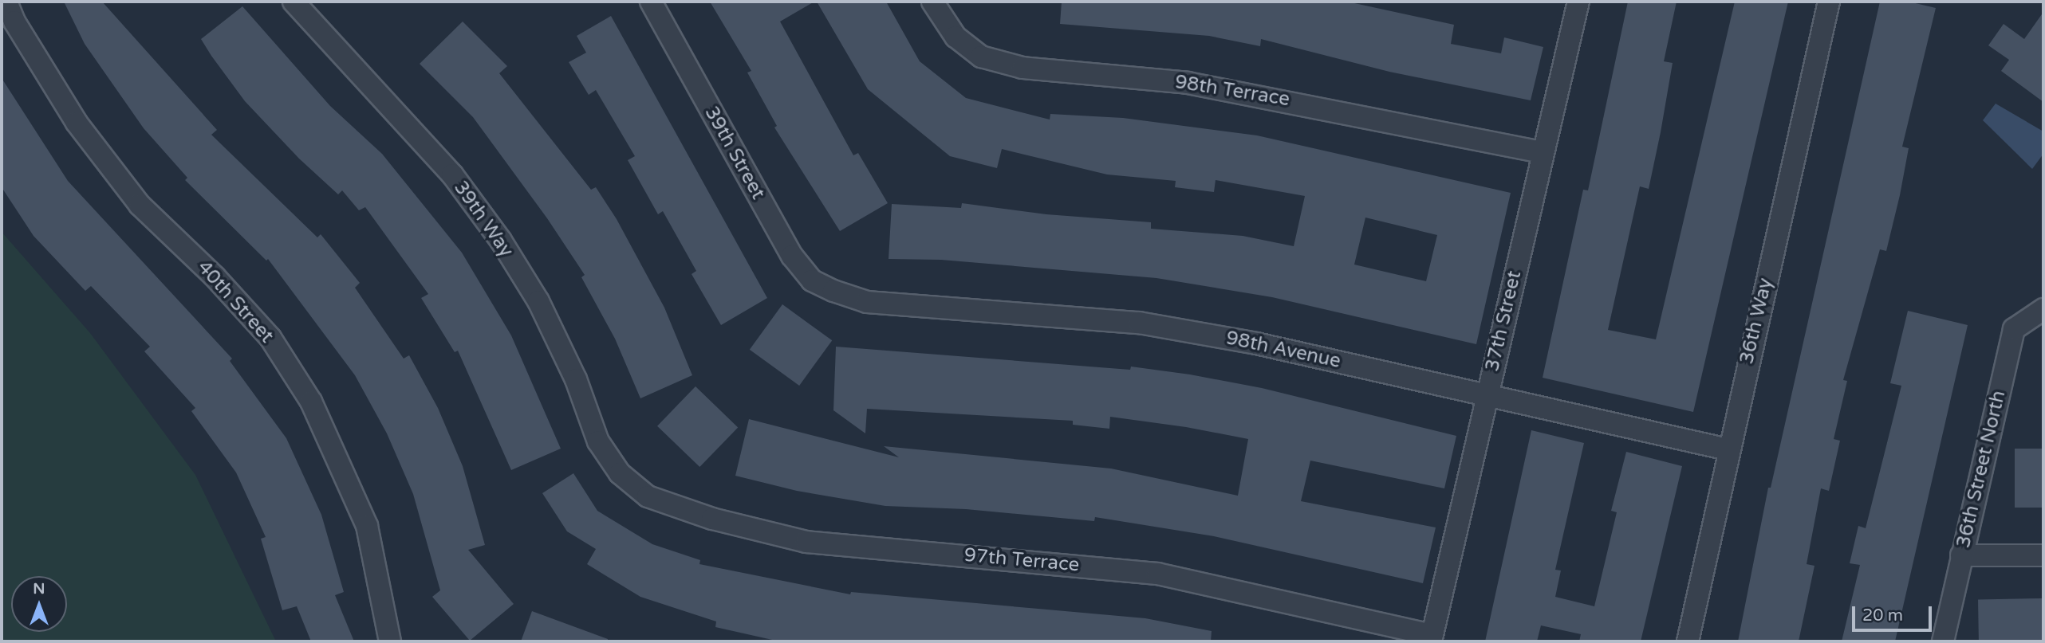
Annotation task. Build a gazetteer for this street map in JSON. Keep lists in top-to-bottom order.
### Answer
{
  "streets": {
    "street": [
      "98th Terrace",
      "39th Street",
      "39th Way",
      "40th Street",
      "37th Street",
      "36th Way",
      "98th Avenue",
      "36th Street North",
      "97th Terrace"
    ]
  },
  "crossings": [
    ["98th Terrace", "37th Street"],
    ["39th Street", "98th Avenue"],
    ["39th Way", "97th Terrace"],
    ["37th Street", "98th Avenue"],
    ["37th Street", "97th Terrace"],
    ["36th Way", "98th Avenue"]
  ],
  "scale_bar": "20 m",
  "north": "top"
}
